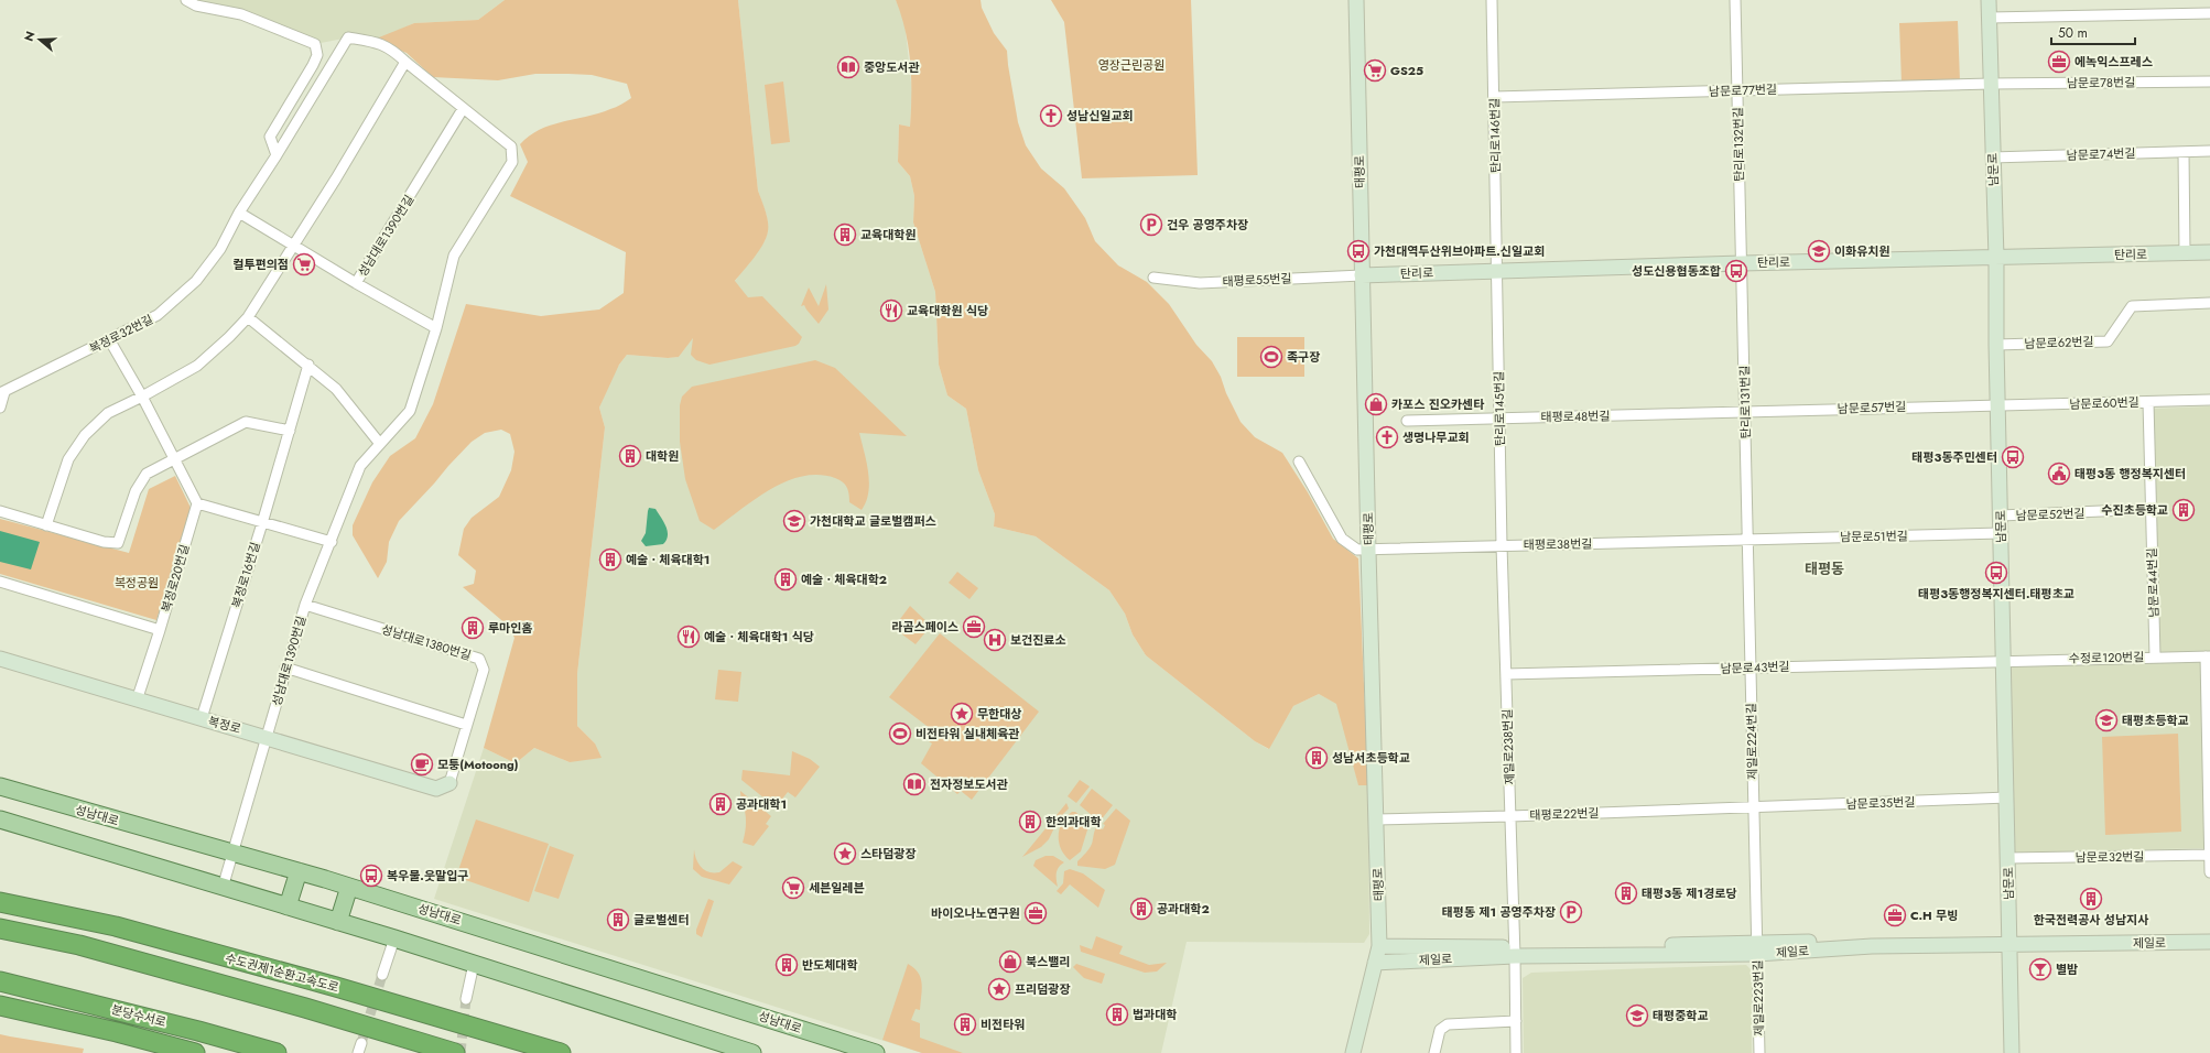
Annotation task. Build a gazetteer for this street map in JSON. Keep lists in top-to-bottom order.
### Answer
{
  "streets": {
    "highway": ["수도권제1순환고속도로", "분당수서로"],
    "main road": [
      "남문로",
      "태평로",
      "탄리로",
      "복정로",
      "성남대로",
      "제일로"
    ],
    "street": [
      "남문로78번길",
      "남문로77번길",
      "탄리로146번길",
      "탄리로132번길",
      "남문로74번길",
      "성남대로1390번길",
      "태평로55번길",
      "복정로32번길",
      "남문로62번길",
      "탄리로131번길",
      "남문로60번길",
      "남문로57번길",
      "탄리로145번길",
      "태평로48번길",
      "남문로52번길",
      "남문로51번길",
      "태평로38번길",
      "복정로16번길",
      "복정로20번길",
      "남문로44번길",
      "성남대로1380번길",
      "수정로120번길",
      "남문로43번길",
      "제일로224번길",
      "제일로238번길",
      "남문로35번길",
      "태평로22번길",
      "남문로32번길",
      "제일로223번길"
    ]
  },
  "crossings": [
    ["남문로78번길", "남문로77번길"],
    ["남문로78번길", "남문로"],
    ["남문로77번길", "탄리로146번길"],
    ["남문로77번길", "탄리로132번길"],
    ["남문로77번길", "남문로"],
    ["탄리로146번길", "탄리로"],
    ["탄리로146번길", "탄리로145번길"],
    ["탄리로132번길", "탄리로"],
    ["탄리로132번길", "탄리로131번길"],
    ["남문로74번길", "남문로"],
    ["남문로", "탄리로"],
    ["남문로", "남문로62번길"],
    ["남문로", "남문로60번길"],
    ["남문로", "남문로57번길"],
    ["남문로", "남문로52번길"],
    ["남문로", "남문로51번길"],
    ["남문로", "수정로120번길"],
    ["남문로", "남문로43번길"],
    ["남문로", "남문로35번길"],
    ["남문로", "남문로32번길"],
    ["남문로", "제일로"],
    ["태평로", "탄리로"],
    ["태평로", "태평로55번길"],
    ["태평로", "태평로38번길"],
    ["태평로", "태평로22번길"],
    ["태평로", "제일로"],
    ["성남대로1390번길", "복정로32번길"],
    ["성남대로1390번길", "성남대로1380번길"],
    ["성남대로1390번길", "복정로"],
    ["성남대로1390번길", "성남대로"],
    ["탄리로", "태평로55번길"],
    ["탄리로", "탄리로131번길"],
    ["탄리로", "탄리로145번길"],
    ["탄리로131번길", "남문로57번길"],
    ["탄리로131번길", "태평로48번길"],
    ["탄리로131번길", "남문로51번길"],
    ["탄리로131번길", "태평로38번길"],
    ["탄리로131번길", "제일로224번길"],
    ["남문로60번길", "남문로57번길"],
    ["남문로57번길", "태평로48번길"],
    ["탄리로145번길", "태평로48번길"],
    ["탄리로145번길", "태평로38번길"],
    ["탄리로145번길", "제일로238번길"],
    ["남문로52번길", "남문로44번길"],
    ["남문로51번길", "태평로38번길"],
    ["남문로51번길", "제일로224번길"],
    ["태평로38번길", "제일로224번길"],
    ["태평로38번길", "제일로238번길"],
    ["복정로16번길", "복정로"],
    ["복정로20번길", "복정로"],
    ["남문로44번길", "수정로120번길"],
    ["성남대로1380번길", "복정로"],
    ["수정로120번길", "남문로43번길"],
    ["남문로43번길", "제일로224번길"],
    ["남문로43번길", "제일로238번길"],
    ["제일로224번길", "남문로35번길"],
    ["제일로224번길", "태평로22번길"],
    ["제일로224번길", "제일로"],
    ["제일로224번길", "제일로223번길"],
    ["제일로238번길", "태평로22번길"],
    ["제일로238번길", "제일로"],
    ["남문로35번길", "태평로22번길"],
    ["제일로", "제일로223번길"]
  ],
  "districts": ["태평동"],
  "parks": ["영장근린공원", "복정공원"],
  "places": {
    "office": [
      "에녹익스프레스",
      "라곰스페이스",
      "바이오나노연구원",
      "C.H 무빙"
    ],
    "library": ["중앙도서관", "전자정보도서관"],
    "supermarket": ["GS25", "컬투편의점", "세븐일레븐"],
    "church": ["성남신일교회", "생명나무교회"],
    "parking": ["건우 공영주차장", "태평동 제1 공영주차장"],
    "building": [
      "교육대학원",
      "대학원",
      "수진초등학교",
      "예술ㆍ체육대학1",
      "예술ㆍ체육대학2",
      "루마인홈",
      "성남서초등학교",
      "공과대학1",
      "한의과대학",
      "태평3동 제1경로당",
      "한국전력공사 성남지사",
      "공과대학2",
      "글로벌센터",
      "반도체대학",
      "법과대학",
      "비전타워"
    ],
    "bus stop": [
      "가천대역두산위브아파트.신일교회",
      "성도신용협동조합",
      "태평3동주민센터",
      "태평3동행정복지센터.태평초교",
      "복우물.웃말입구"
    ],
    "school or university": [
      "이화유치원",
      "가천대학교 글로벌캠퍼스",
      "태평초등학교",
      "태평중학교"
    ],
    "restaurant": ["교육대학원 식당", "예술ㆍ체육대학1 식당"],
    "sports": ["족구장", "비전타워 실내체육관"],
    "shop": ["카포스 진오카센타", "북스밸리"],
    "public building": ["태평3동 행정복지센터"],
    "hospital": ["보건진료소"],
    "place": ["무한대상", "스타덤광장", "프리덤광장"],
    "cafe": ["모퉁(Motoong)"],
    "bar": ["별밤"]
  },
  "scale_bar": "50 m",
  "north": "left"
}
